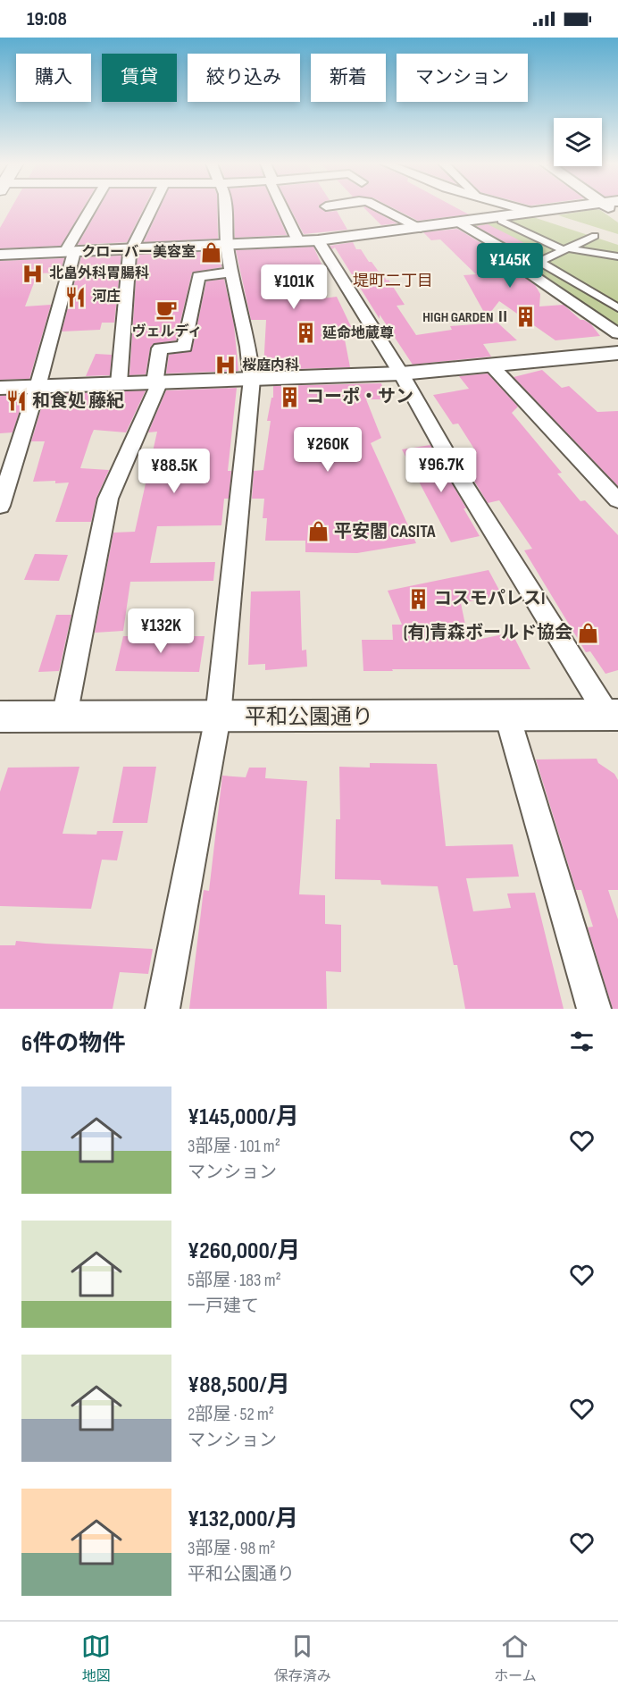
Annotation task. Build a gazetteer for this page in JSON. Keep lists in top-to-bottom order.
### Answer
{
  "streets": {
    "street": ["平和公園通り"]
  },
  "districts": ["堤町二丁目"],
  "places": {
    "shop": ["クローバー美容室", "平安閣 CASITA", "(有)青森ボールド協会"],
    "hospital": ["北畠外科胃腸科", "桜庭内科"],
    "restaurant": ["河庄", "和食処 藤紀"],
    "cafe": ["ヴェルディ"],
    "building": [
      "HIGH GARDEN Ⅱ",
      "延命地蔵尊",
      "コーポ・サン",
      "コスモパレスI"
    ]
  },
  "page": {
    "status": "19:08",
    "chip": [
      "購入",
      "賃貸",
      "絞り込み",
      "新着",
      "マンション"
    ],
    "price": [
      "¥145K",
      "¥101K",
      "¥260K",
      "¥96.7K",
      "¥88.5K",
      "¥132K"
    ],
    "heading": "6件の物件",
    "list": [
      {
        "name": "¥145,000/月",
        "note": "3部屋 · 101 m² · マンション"
      },
      {
        "name": "¥260,000/月",
        "note": "5部屋 · 183 m² · 一戸建て"
      },
      {
        "name": "¥88,500/月",
        "note": "2部屋 · 52 m² · マンション"
      },
      {
        "name": "¥132,000/月",
        "note": "3部屋 · 98 m² · 平和公園通り"
      }
    ],
    "tabs": ["地図", "保存済み", "ホーム"]
  }
}
